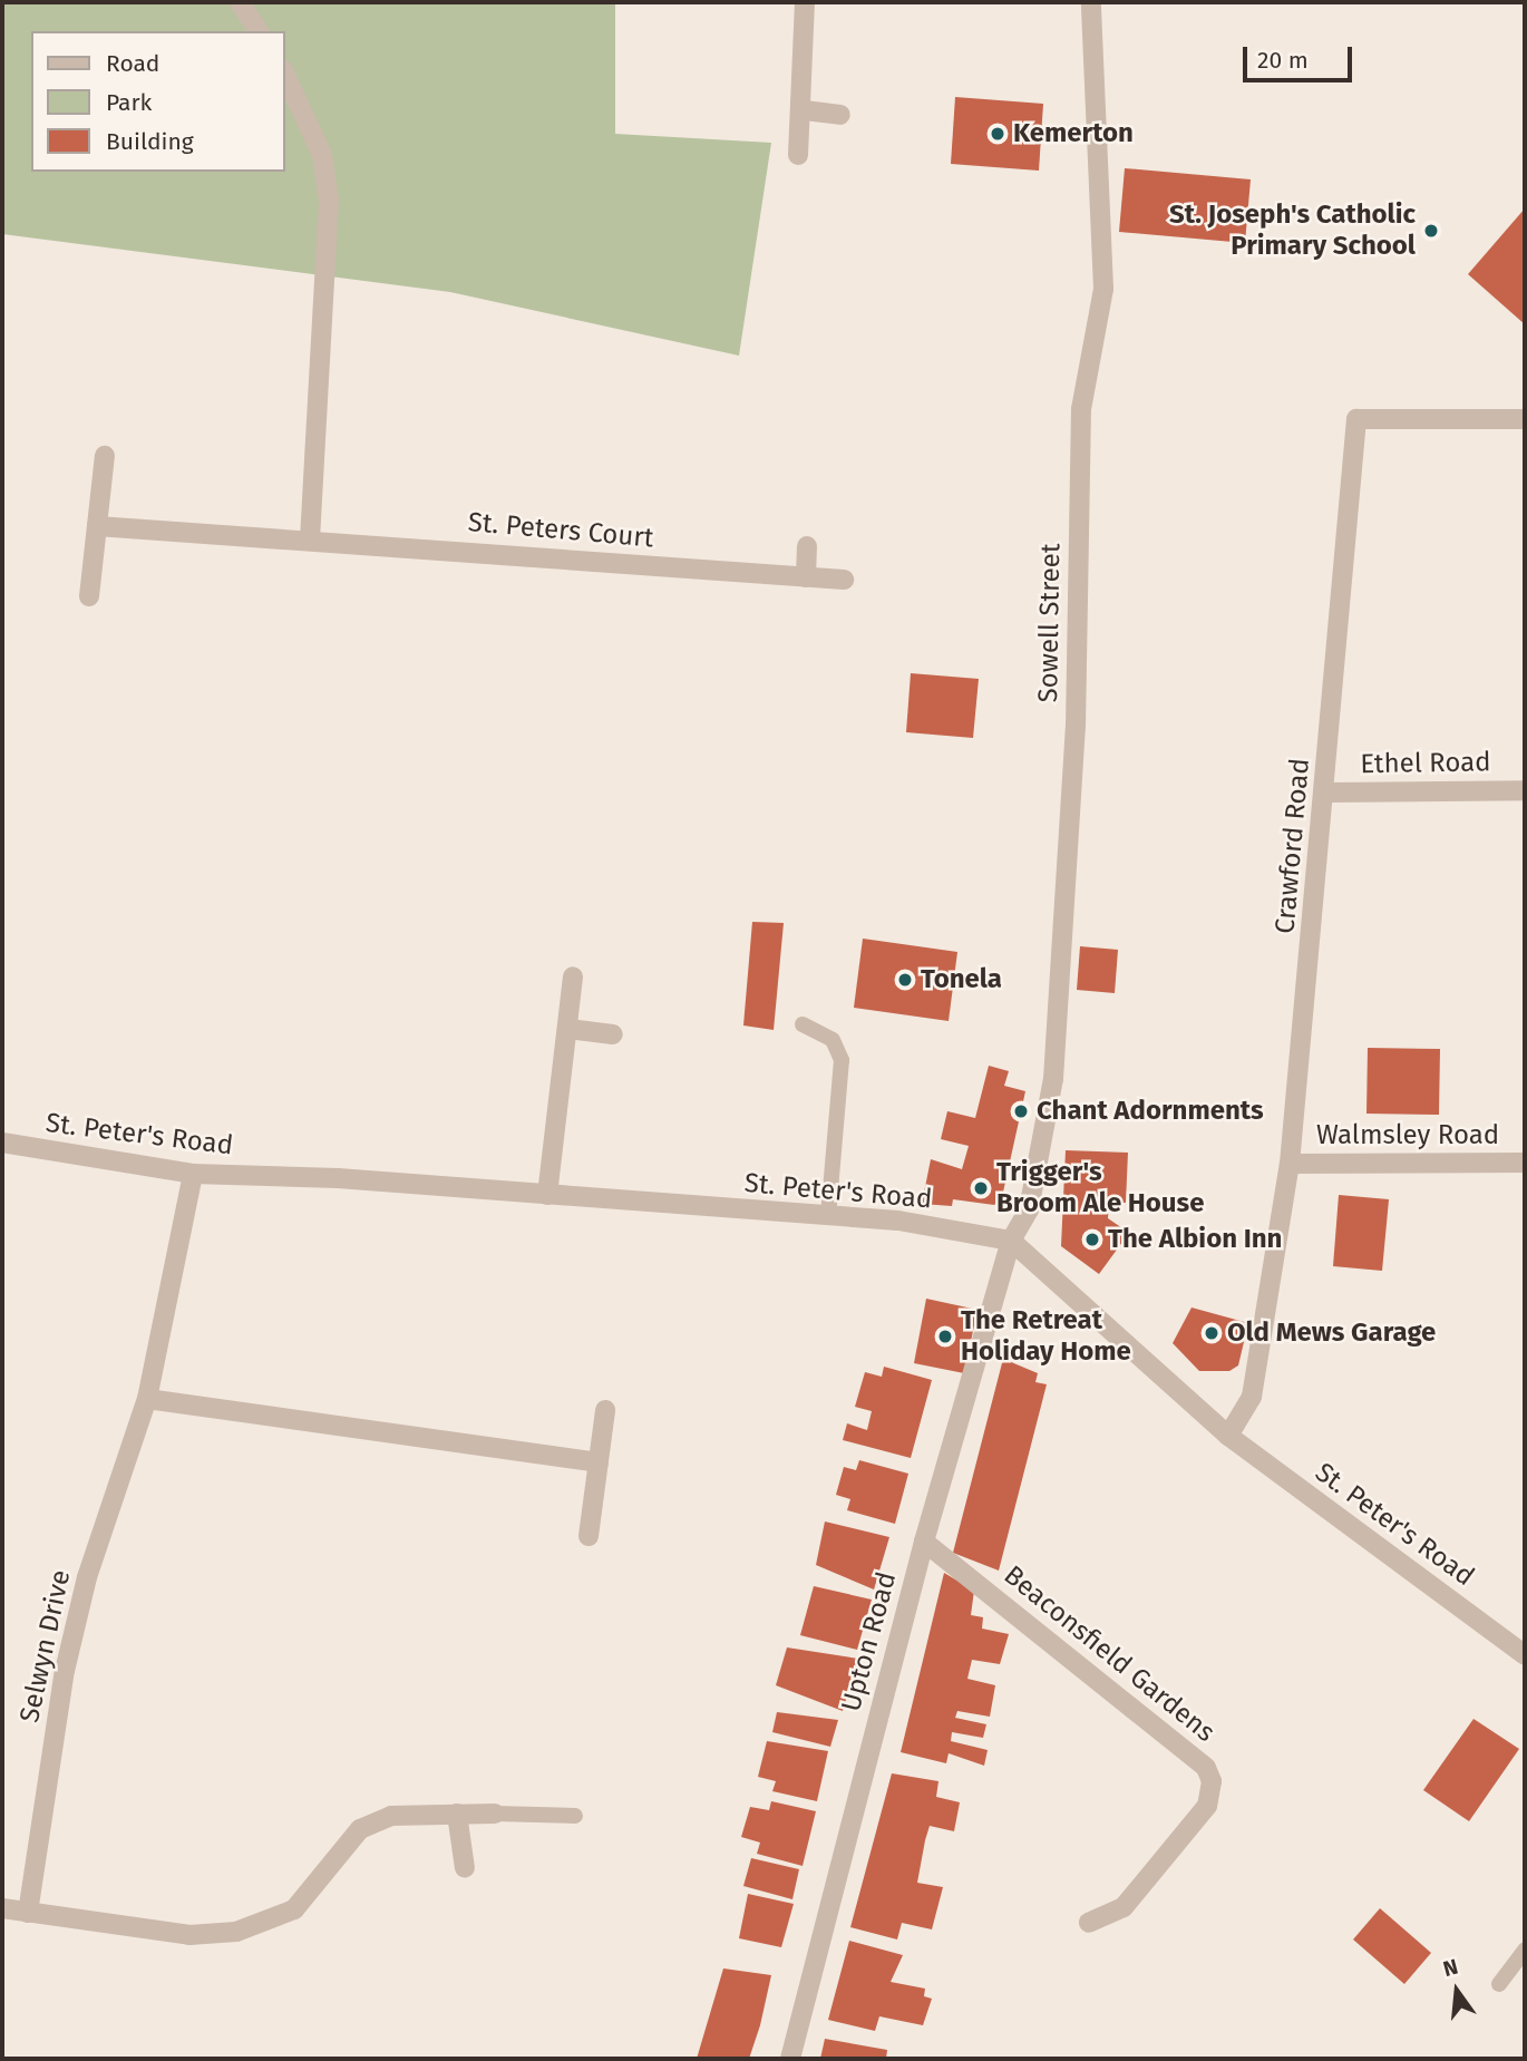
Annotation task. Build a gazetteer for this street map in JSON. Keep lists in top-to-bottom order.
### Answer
{
  "streets": {
    "street": [
      "St. Peters Court",
      "Sowell Street",
      "Ethel Road",
      "Crawford Road",
      "St. Peter's Road",
      "Walmsley Road",
      "Upton Road",
      "Selwyn Drive",
      "Beaconsfield Gardens"
    ]
  },
  "crossings": [
    ["Sowell Street", "St. Peter's Road"],
    ["Sowell Street", "Upton Road"],
    ["Ethel Road", "Crawford Road"],
    ["Crawford Road", "St. Peter's Road"],
    ["Crawford Road", "Walmsley Road"],
    ["St. Peter's Road", "Upton Road"],
    ["St. Peter's Road", "Selwyn Drive"],
    ["Upton Road", "Beaconsfield Gardens"]
  ],
  "places": [
    "Kemerton",
    "St. Joseph's Catholic Primary School",
    "Tonela",
    "Chant Adornments",
    "Trigger's Broom Ale House",
    "The Albion Inn",
    "Old Mews Garage",
    "The Retreat Holiday Home"
  ],
  "legend": ["Road", "Park", "Building"],
  "scale_bar": "20 m",
  "north": "top"
}
